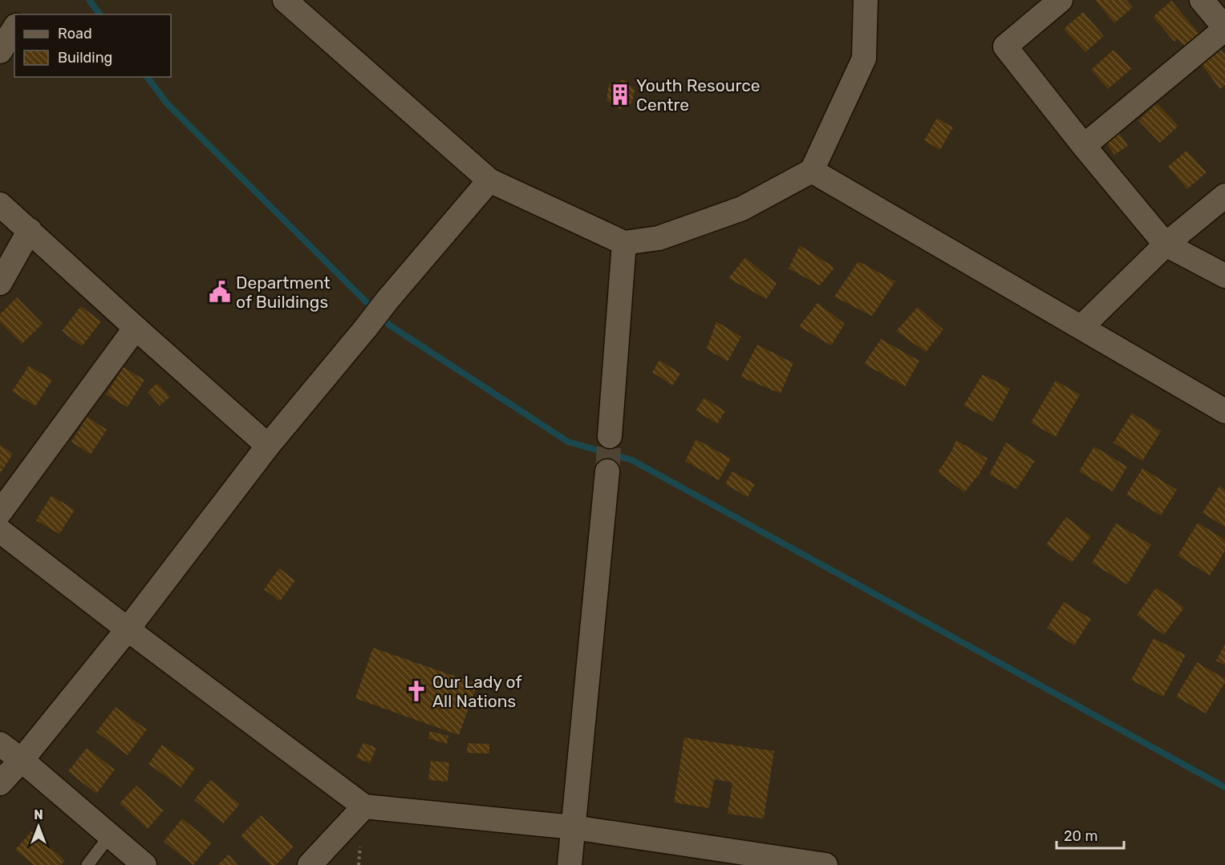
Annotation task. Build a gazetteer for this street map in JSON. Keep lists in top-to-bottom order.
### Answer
{
  "places": {
    "building": ["Youth Resource Centre"],
    "public building": ["Department of Buildings"],
    "church": ["Our Lady of All Nations"]
  },
  "legend": ["Road", "Building"],
  "scale_bar": "20 m",
  "north": "top"
}
